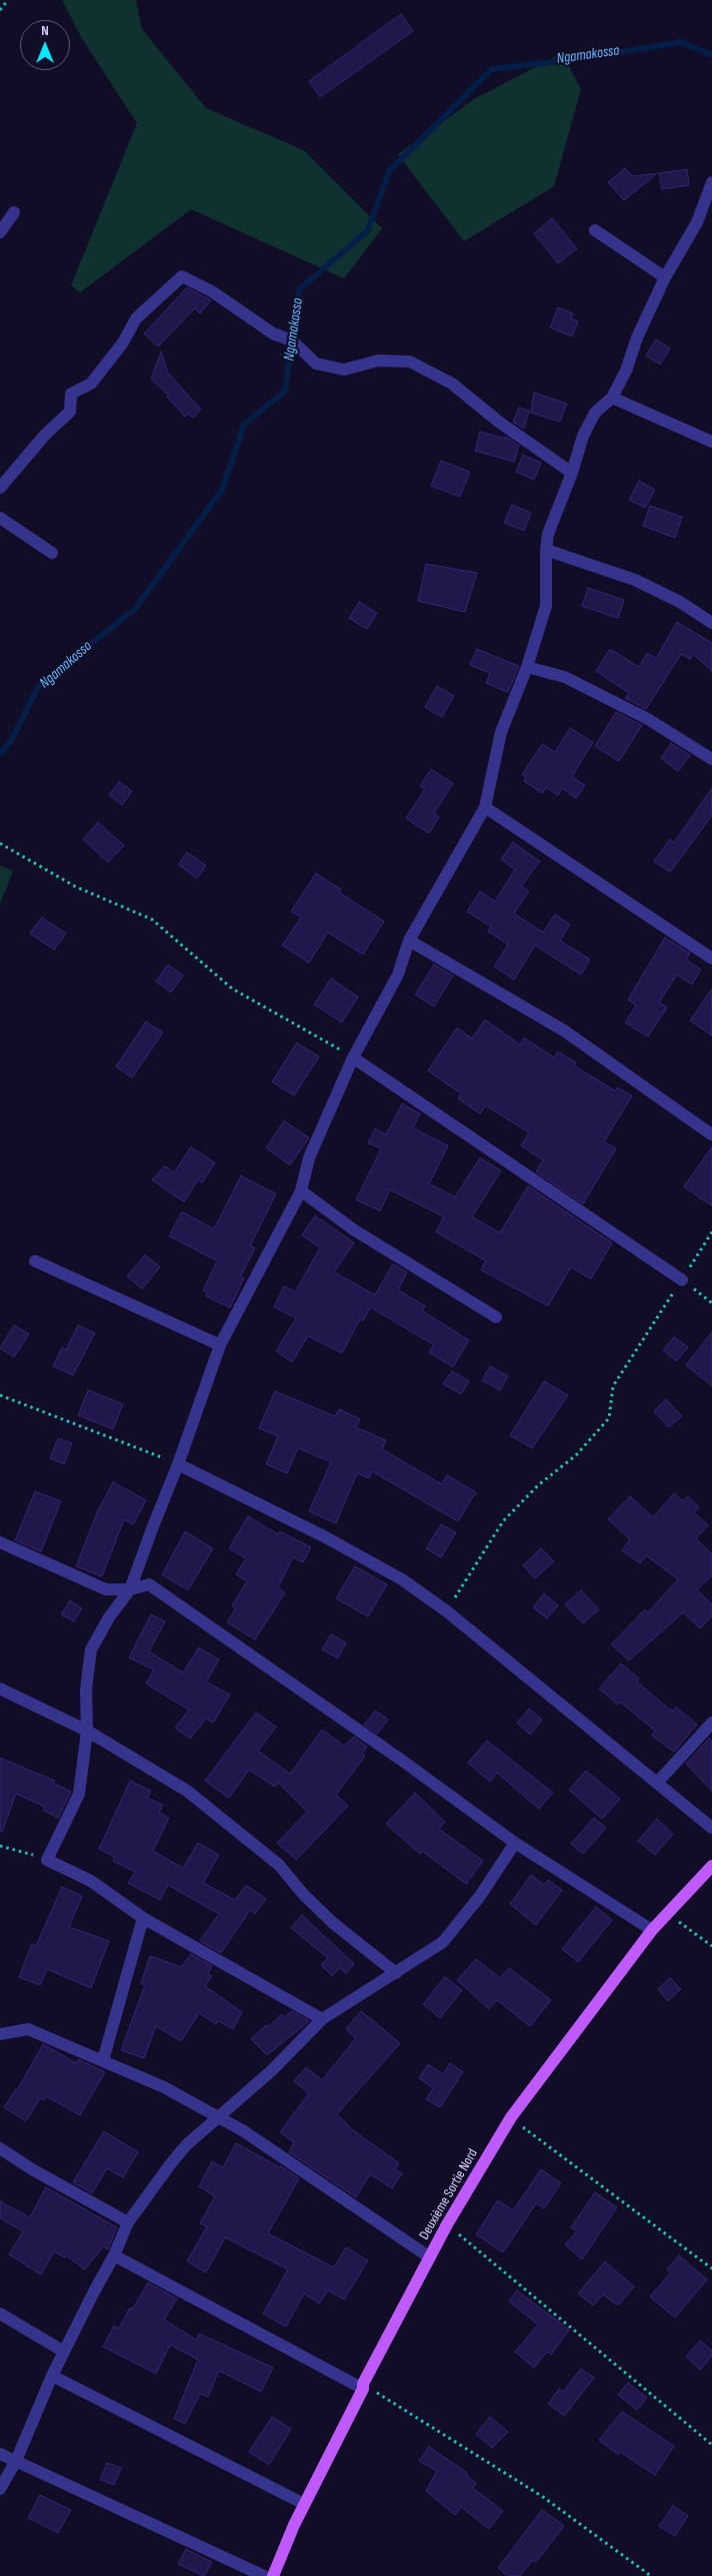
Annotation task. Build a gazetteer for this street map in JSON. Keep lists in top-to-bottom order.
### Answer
{
  "streets": {
    "main road": ["Deuxième Sortie Nord"]
  },
  "water": ["Ngamakosso"],
  "north": "top"
}
